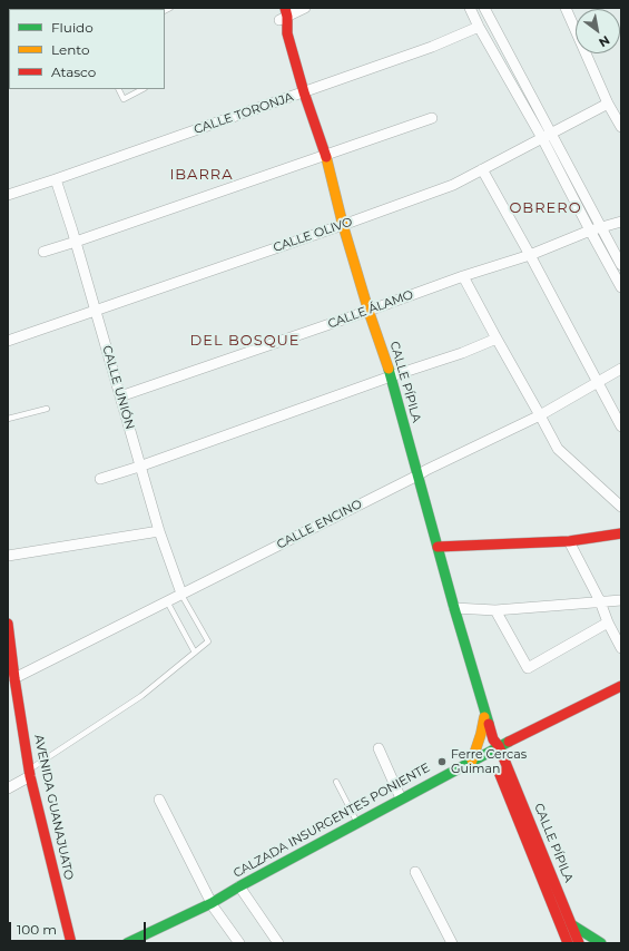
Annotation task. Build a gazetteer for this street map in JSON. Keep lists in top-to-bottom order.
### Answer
{
  "streets": {
    "street": [
      "CALLE TORONJA",
      "CALLE OLIVO",
      "CALLE ÁLAMO",
      "CALLE PÍPILA",
      "CALLE UNIÓN",
      "CALLE ENCINO",
      "AVENIDA GUANAJUATO",
      "CALZADA INSURGENTES PONIENTE"
    ]
  },
  "crossings": [
    ["CALLE TORONJA", "CALLE PÍPILA"],
    ["CALLE TORONJA", "CALLE UNIÓN"],
    ["CALLE OLIVO", "CALLE PÍPILA"],
    ["CALLE OLIVO", "CALLE UNIÓN"],
    ["CALLE ÁLAMO", "CALLE PÍPILA"],
    ["CALLE ÁLAMO", "CALLE UNIÓN"],
    ["CALLE PÍPILA", "CALLE ENCINO"],
    ["CALLE PÍPILA", "CALZADA INSURGENTES PONIENTE"],
    ["CALLE UNIÓN", "CALLE ENCINO"],
    ["CALLE ENCINO", "AVENIDA GUANAJUATO"]
  ],
  "districts": ["IBARRA", "OBRERO", "DEL BOSQUE"],
  "places": ["Ferre Cercas Guiman"],
  "legend": ["Fluido", "Lento", "Atasco"],
  "scale_bar": "100 m",
  "north": "bottom right"
}
